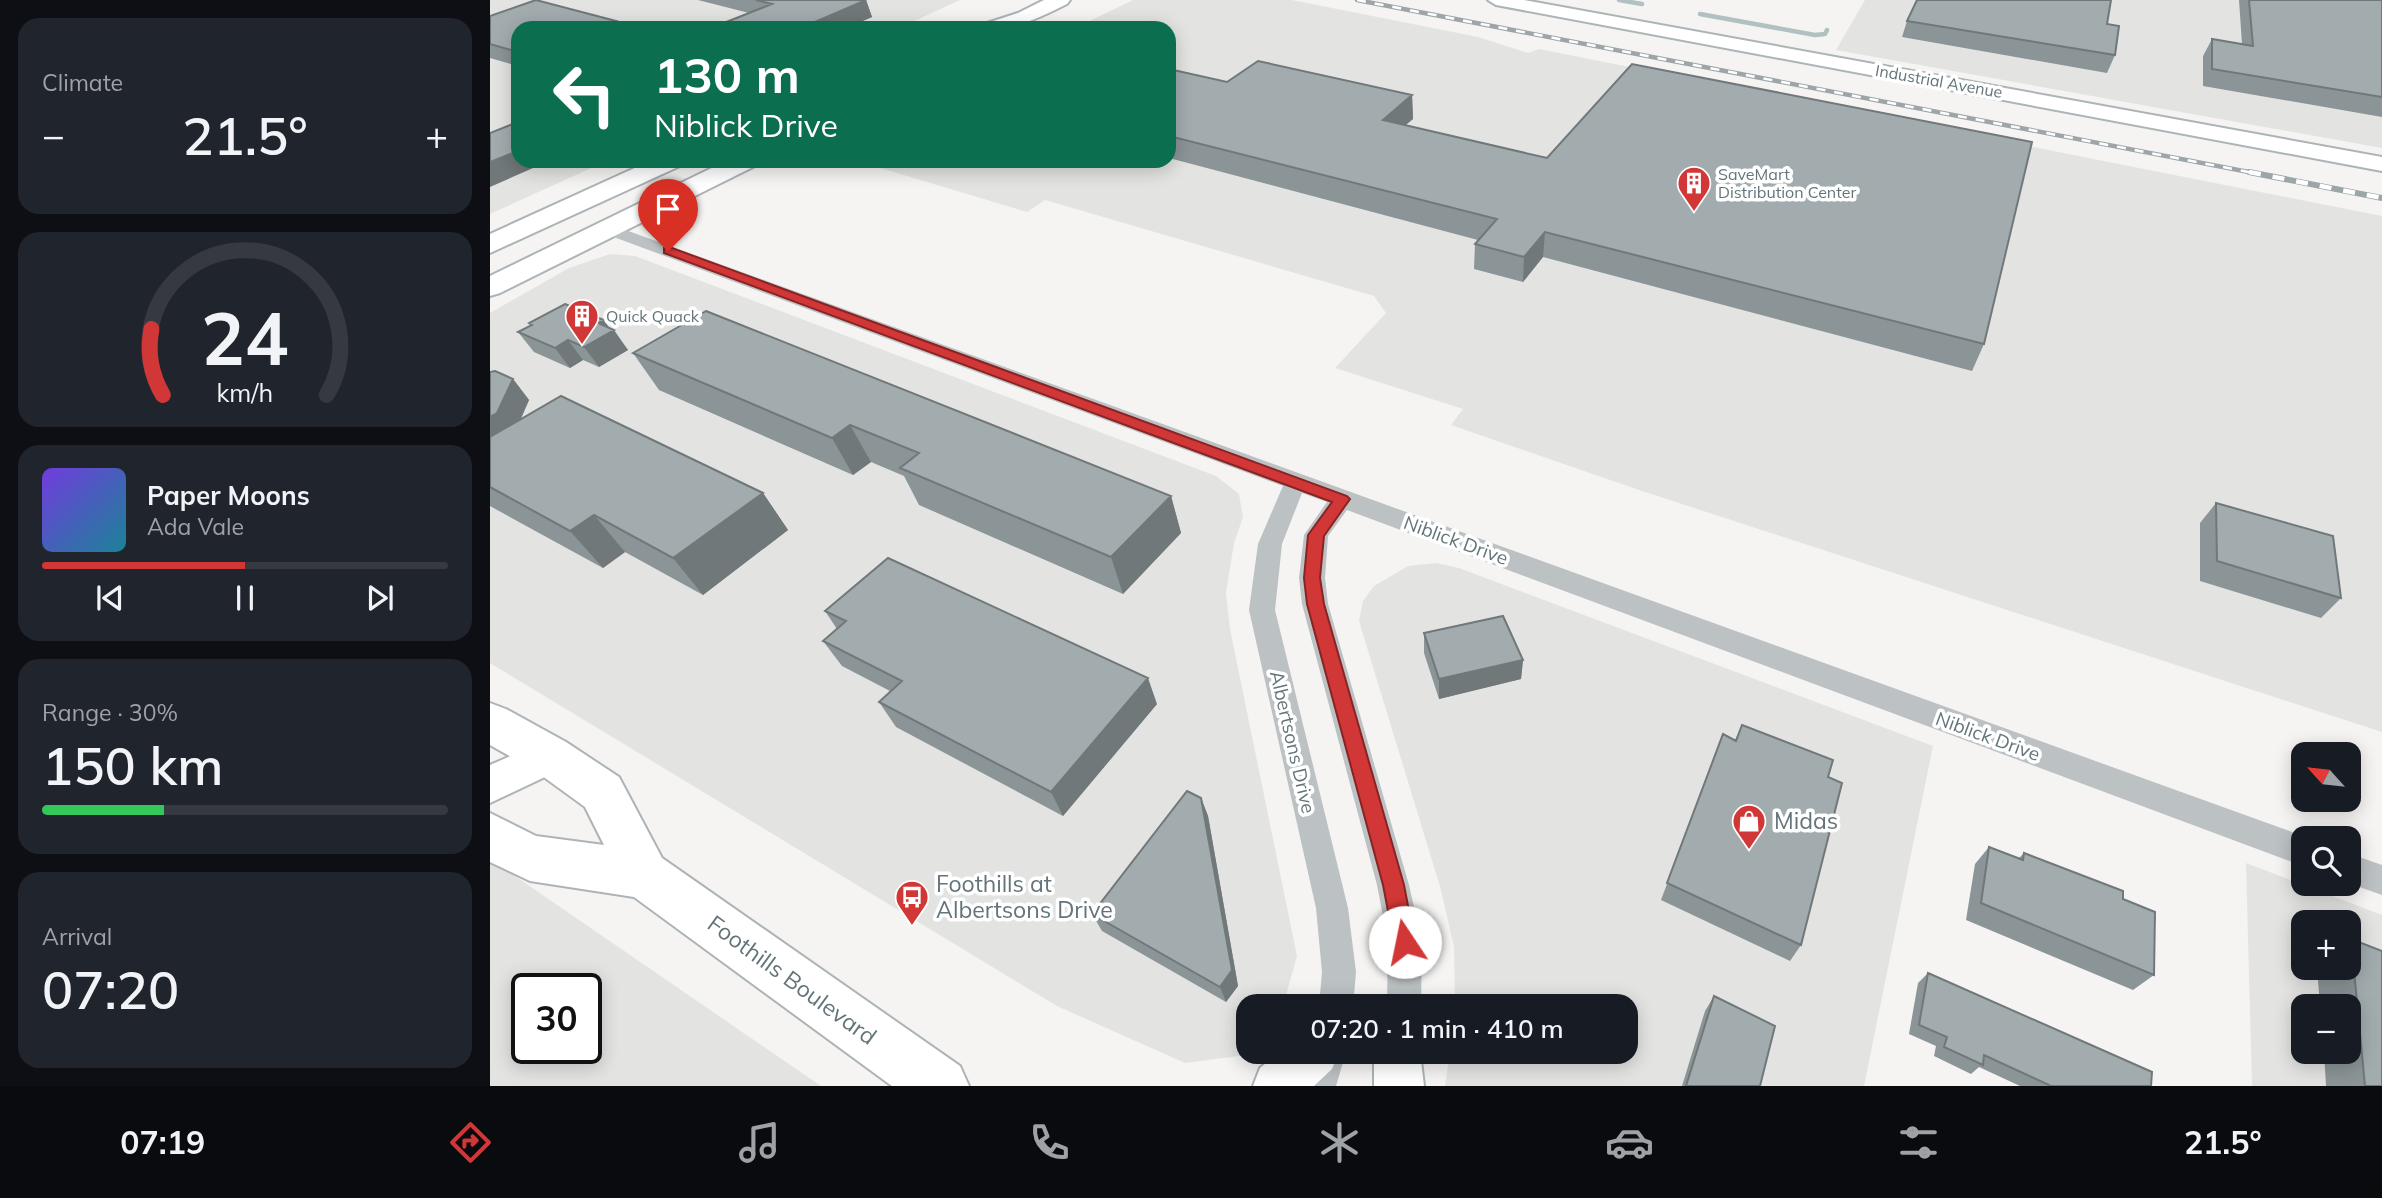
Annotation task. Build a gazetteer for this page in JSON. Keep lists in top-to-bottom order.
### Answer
{
  "streets": {
    "main road": ["Foothills Boulevard"],
    "street": ["Industrial Avenue", "Niblick Drive", "Albertsons Drive"]
  },
  "crossings": [
    ["Niblick Drive", "Albertsons Drive"]
  ],
  "places": {
    "building": ["SaveMart Distribution Center", "Quick Quack"],
    "shop": ["Midas"],
    "bus stop": ["Foothills at Albertsons Drive"]
  },
  "north": "top left",
  "page": {
    "tile": [
      "Climate",
      ["Range · 30%", "150 km"],
      ["Arrival", "07:20"]
    ],
    "turn": ["130 m", "Niblick Drive"],
    "heat": ["−", "21.5°", "+"],
    "song": ["Paper Moons", "Ada Vale"],
    "map_buttons": ["+", "−"],
    "limit": "30",
    "trip": "07:20 · 1 min · 410 m",
    "tabs": ["07:19", "21.5°"],
    "gauge": ["24", "km/h"]
  }
}
